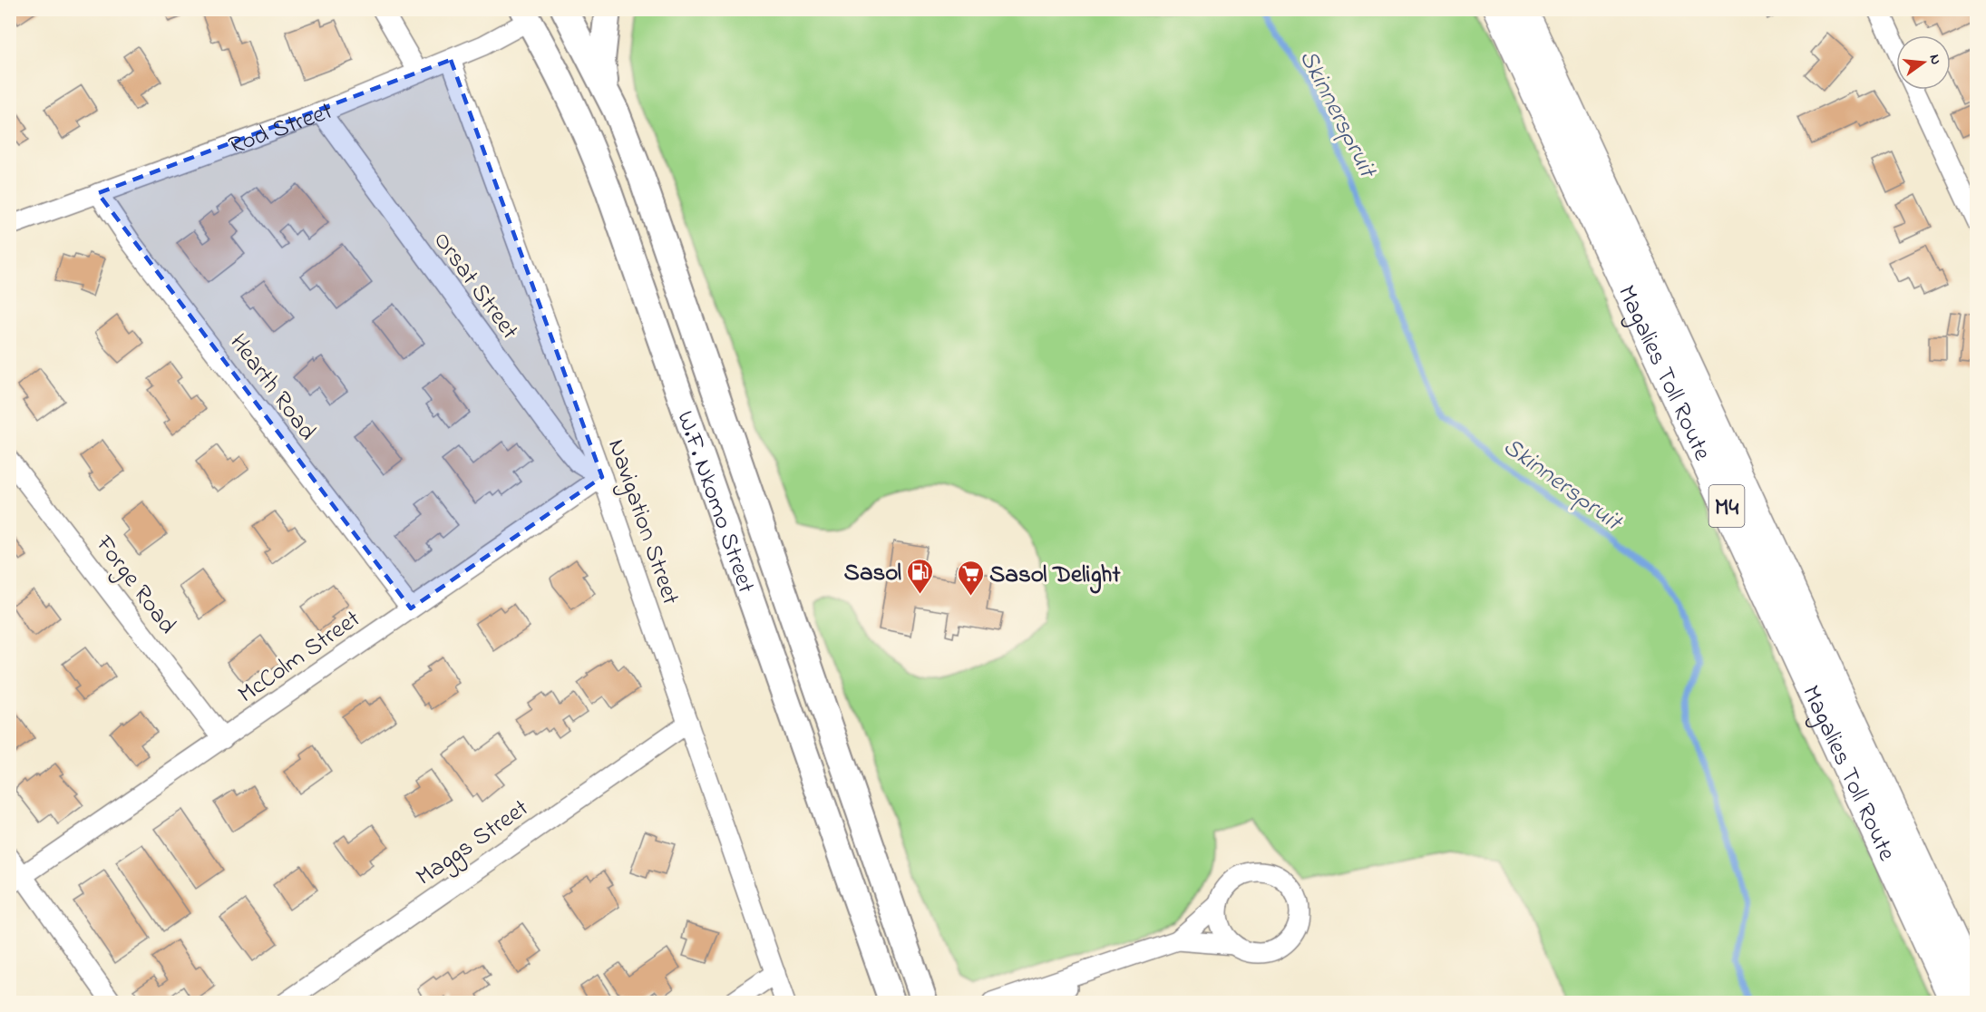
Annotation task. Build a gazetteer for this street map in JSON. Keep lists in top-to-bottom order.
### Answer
{
  "streets": {
    "highway": ["Magalies Toll Route", "M4"],
    "main road": ["W.F. Nkomo Street"],
    "street": [
      "Rod Street",
      "Orsat Street",
      "Hearth Road",
      "Navigation Street",
      "Forge Road",
      "McColm Street",
      "Maggs Street"
    ]
  },
  "crossings": [
    ["Rod Street", "Orsat Street"],
    ["Rod Street", "Hearth Road"],
    ["Rod Street", "W.F. Nkomo Street"],
    ["Rod Street", "Navigation Street"],
    ["Orsat Street", "Navigation Street"],
    ["Orsat Street", "McColm Street"],
    ["Hearth Road", "McColm Street"],
    ["Navigation Street", "McColm Street"],
    ["Navigation Street", "Maggs Street"],
    ["Forge Road", "McColm Street"]
  ],
  "water": ["Skinnerspruit"],
  "places": {
    "fuel station": ["Sasol"],
    "supermarket": ["Sasol Delight"]
  },
  "north": "right"
}
